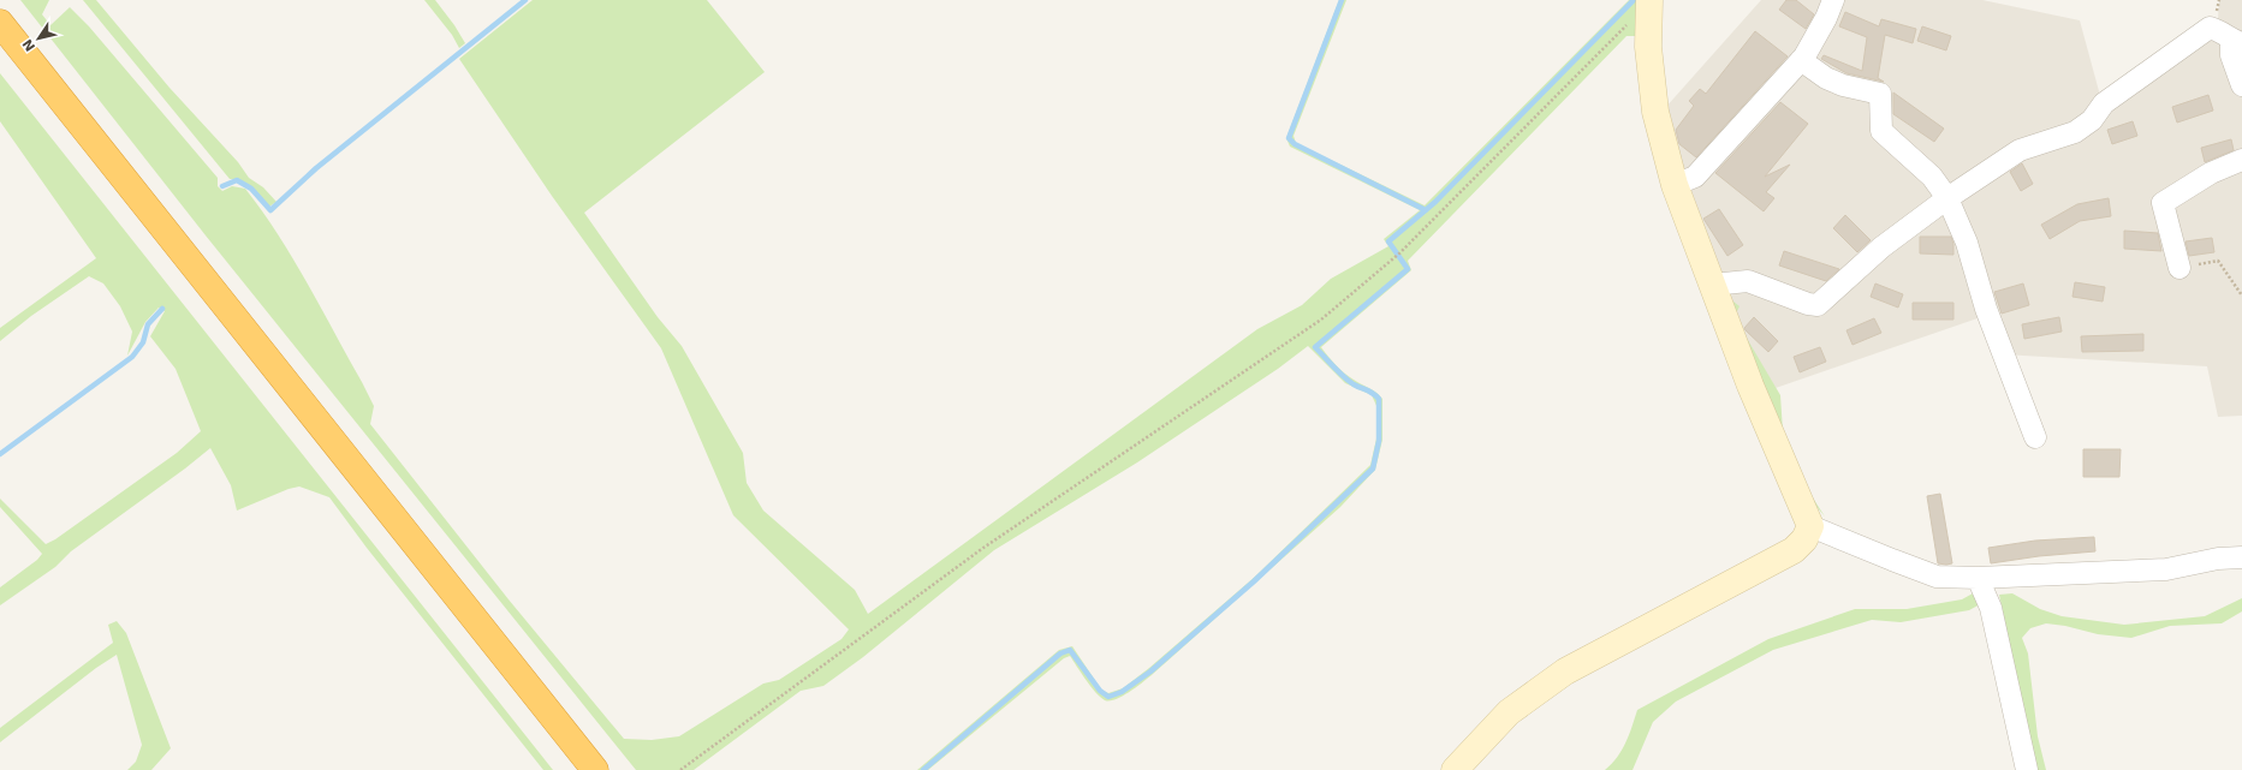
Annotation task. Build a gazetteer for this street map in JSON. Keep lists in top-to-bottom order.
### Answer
{
  "north": "bottom left"
}
